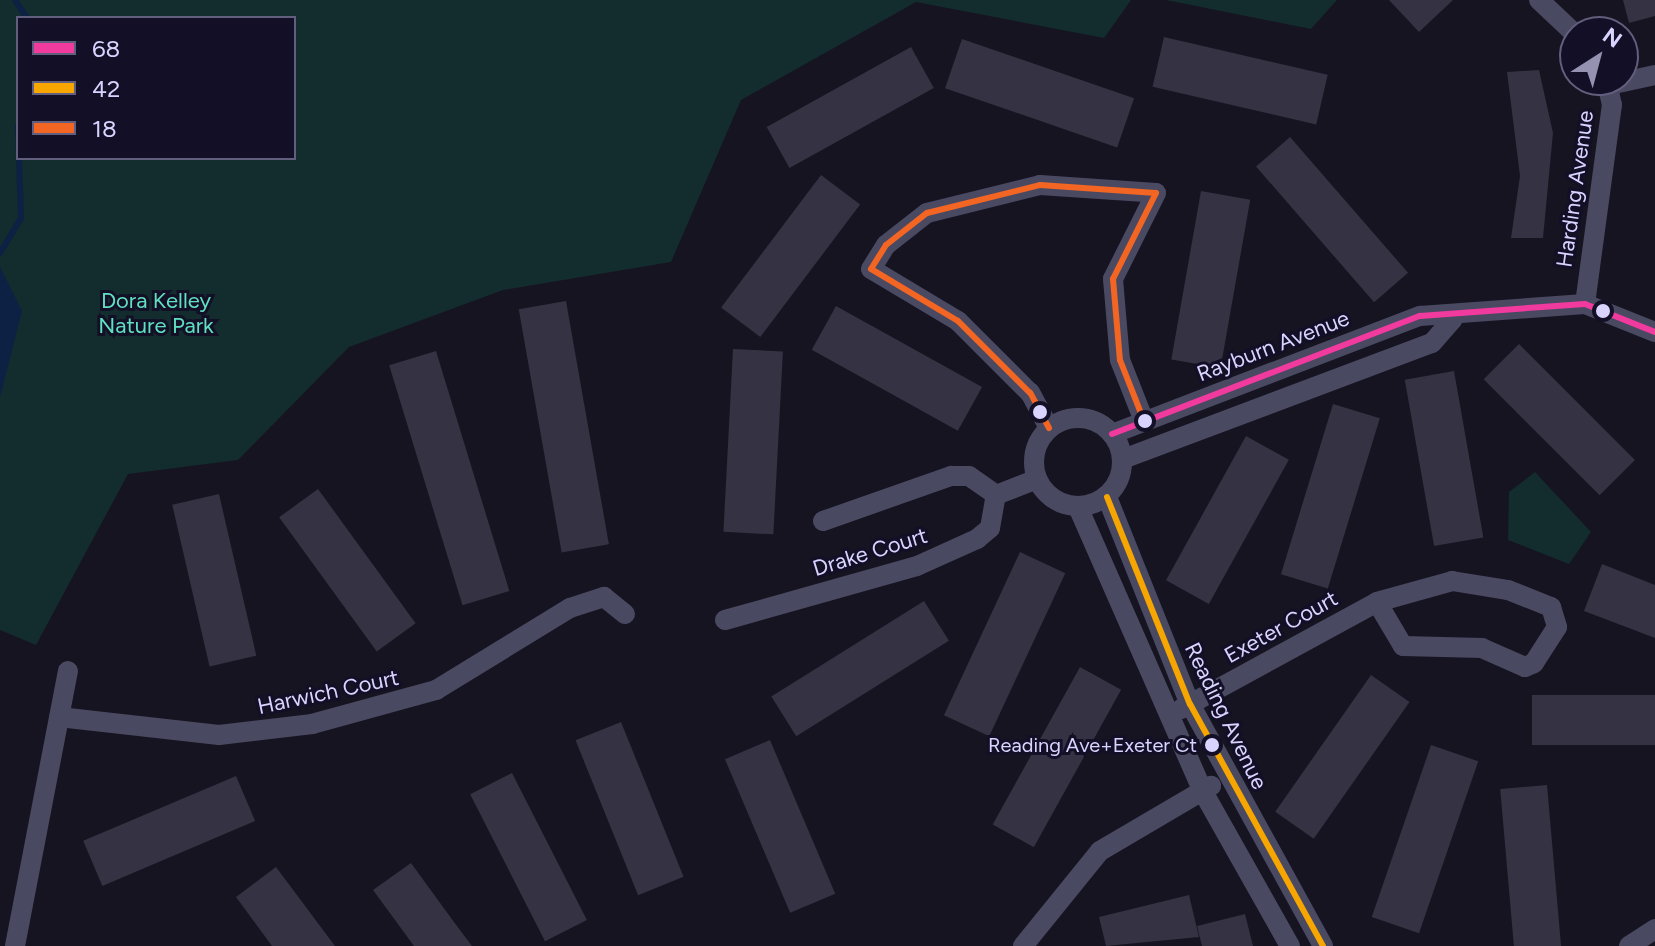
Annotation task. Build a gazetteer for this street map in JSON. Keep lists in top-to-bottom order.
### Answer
{
  "streets": {
    "street": [
      "Harding Avenue",
      "Rayburn Avenue",
      "Drake Court",
      "Exeter Court",
      "Harwich Court",
      "Reading Avenue"
    ]
  },
  "crossings": [
    ["Harding Avenue", "Rayburn Avenue"],
    ["Rayburn Avenue", "Reading Avenue"],
    ["Exeter Court", "Reading Avenue"]
  ],
  "parks": ["Dora Kelley Nature Park"],
  "places": ["Reading Ave+Exeter Ct"],
  "lines": ["transit line 18", "transit line 68", "transit line 42"],
  "legend": ["68", "42", "18"],
  "north": "top right"
}
